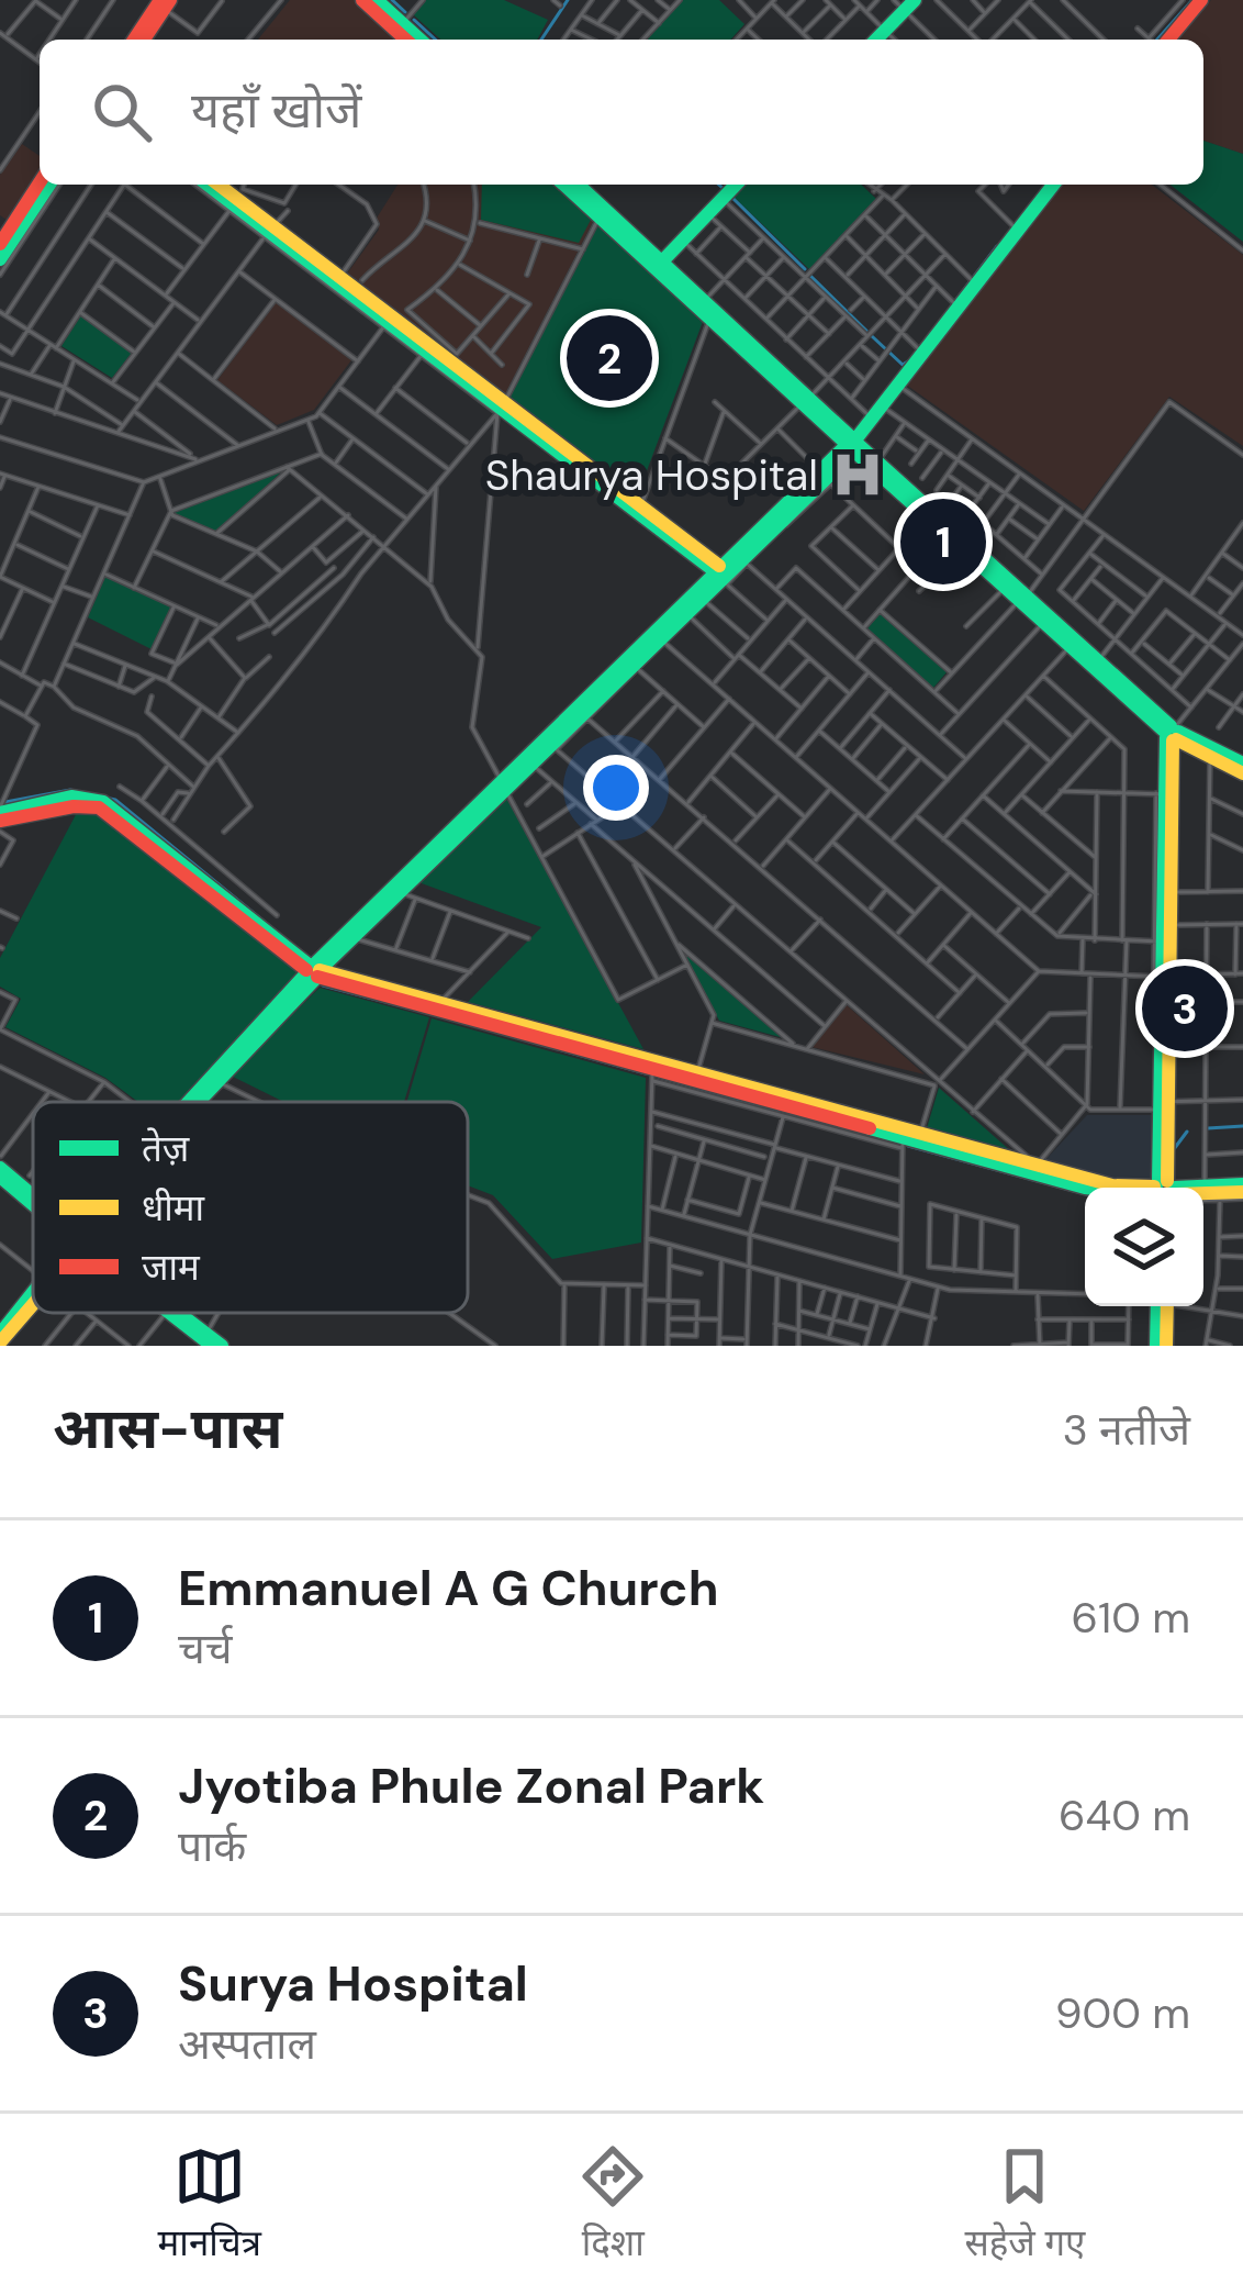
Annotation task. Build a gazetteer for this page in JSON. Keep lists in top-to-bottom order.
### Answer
{
  "places": {
    "hospital": ["Shaurya Hospital"]
  },
  "legend": ["तेज़", "धीमा", "जाम"],
  "page": {
    "search": "यहाँ खोजें",
    "pins": ["2", "1", "3"],
    "heading": ["आस-पास", "3 नतीजे"],
    "list": [
      {
        "mark": "1",
        "name": "Emmanuel A G Church",
        "note": "चर्च",
        "value": "610 m"
      },
      {
        "mark": "2",
        "name": "Jyotiba Phule Zonal Park",
        "note": "पार्क",
        "value": "640 m"
      },
      {
        "mark": "3",
        "name": "Surya Hospital",
        "note": "अस्पताल",
        "value": "900 m"
      }
    ],
    "nav": ["मानचित्र", "दिशा", "सहेजे गए"]
  }
}
